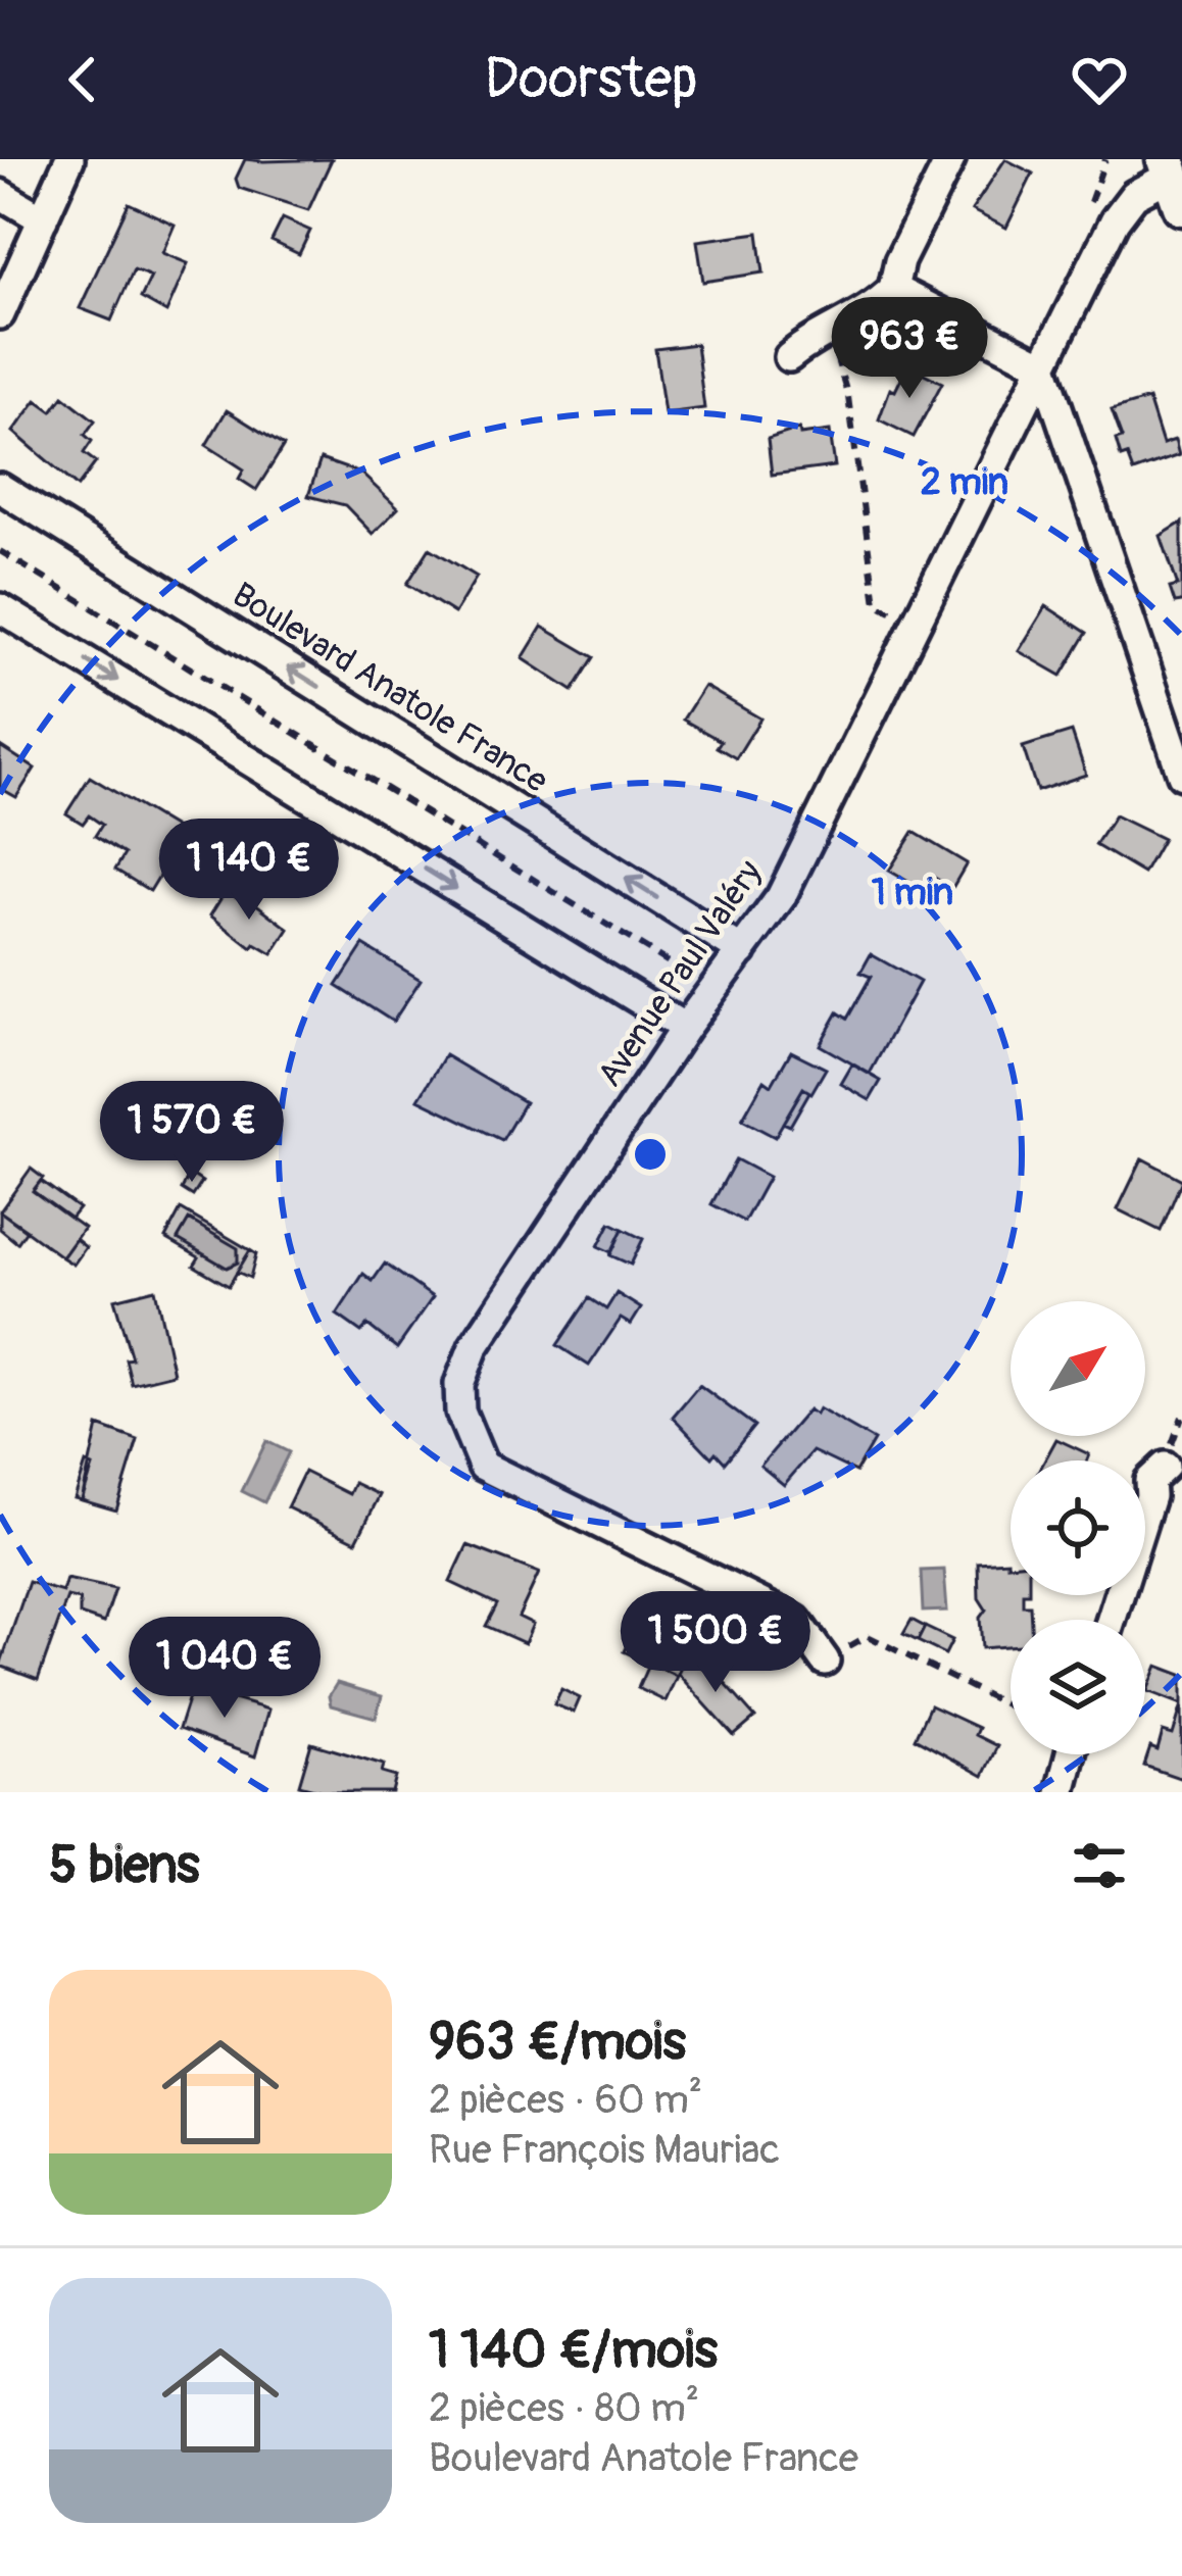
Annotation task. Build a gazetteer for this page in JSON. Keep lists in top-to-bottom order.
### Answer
{
  "streets": {
    "street": ["Boulevard Anatole France", "Avenue Paul Valéry"]
  },
  "crossings": [
    ["Boulevard Anatole France", "Avenue Paul Valéry"]
  ],
  "north": "top right",
  "page": {
    "header": "Doorstep",
    "price": [
      "963 €",
      "1 140 €",
      "1 570 €",
      "1 500 €",
      "1 040 €"
    ],
    "heading": "5 biens",
    "list": [
      {
        "name": "963 €/mois",
        "note": "2 pièces · 60 m² · Rue François Mauriac"
      },
      {
        "name": "1 140 €/mois",
        "note": "2 pièces · 80 m² · Boulevard Anatole France"
      }
    ]
  },
  "rings": ["2 min", "1 min"]
}
